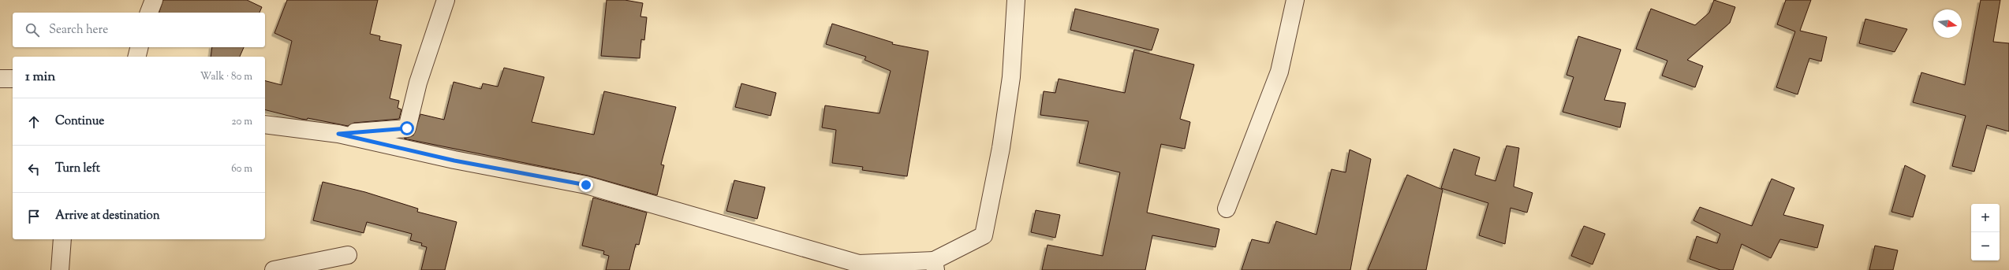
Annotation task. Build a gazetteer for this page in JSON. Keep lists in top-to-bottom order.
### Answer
{
  "north": "right",
  "page": {
    "search": "Search here",
    "heading": ["1 min", "Walk · 80 m"],
    "list": [
      ["Continue", "20 m"],
      ["Turn left", "60 m"],
      "Arrive at destination"
    ],
    "map_buttons": ["+", "−"]
  }
}
